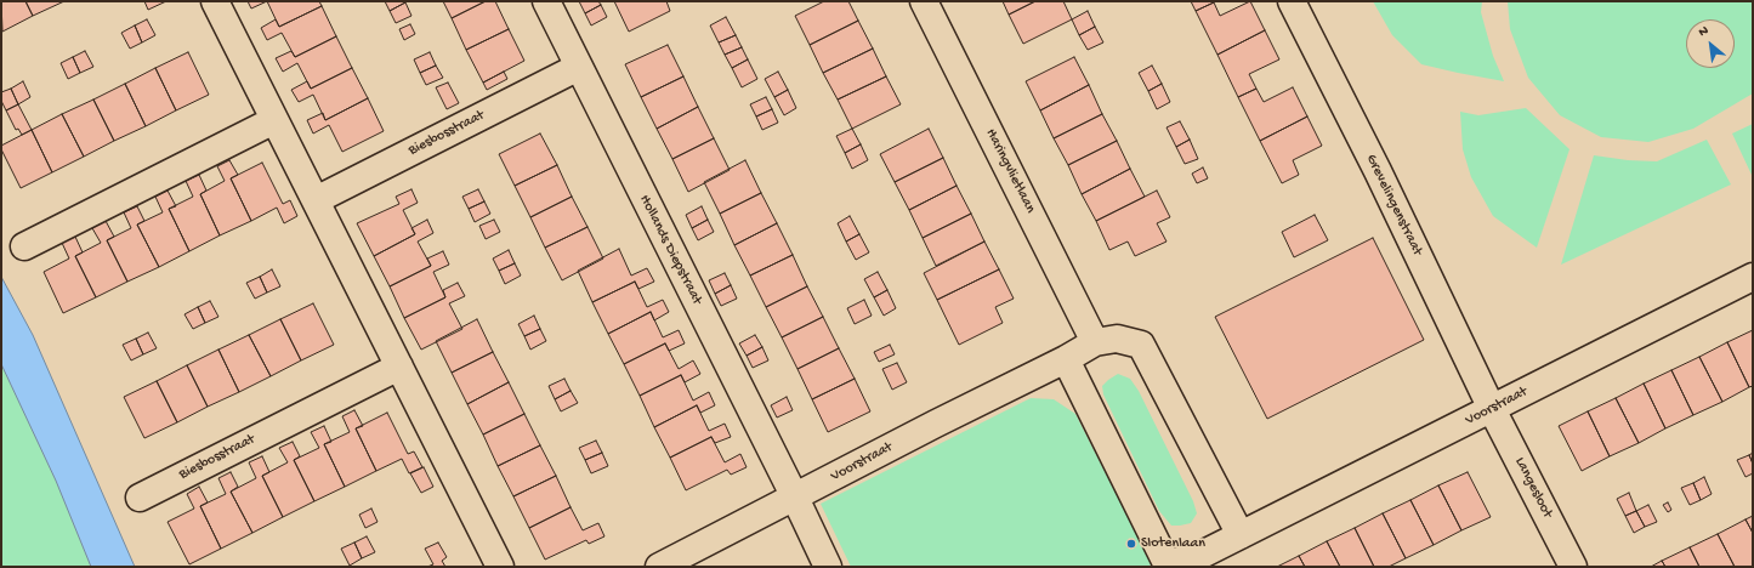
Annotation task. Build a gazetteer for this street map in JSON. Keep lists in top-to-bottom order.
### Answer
{
  "streets": {
    "street": [
      "Biesbosstraat",
      "Haringvlietlaan",
      "Grevelingenstraat",
      "Hollands Diepstraat",
      "Voorstraat",
      "Langesloot"
    ]
  },
  "crossings": [
    ["Biesbosstraat", "Hollands Diepstraat"],
    ["Haringvlietlaan", "Voorstraat"],
    ["Grevelingenstraat", "Voorstraat"],
    ["Grevelingenstraat", "Langesloot"],
    ["Hollands Diepstraat", "Voorstraat"],
    ["Voorstraat", "Langesloot"]
  ],
  "places": ["Slotenlaan"],
  "north": "top left"
}
